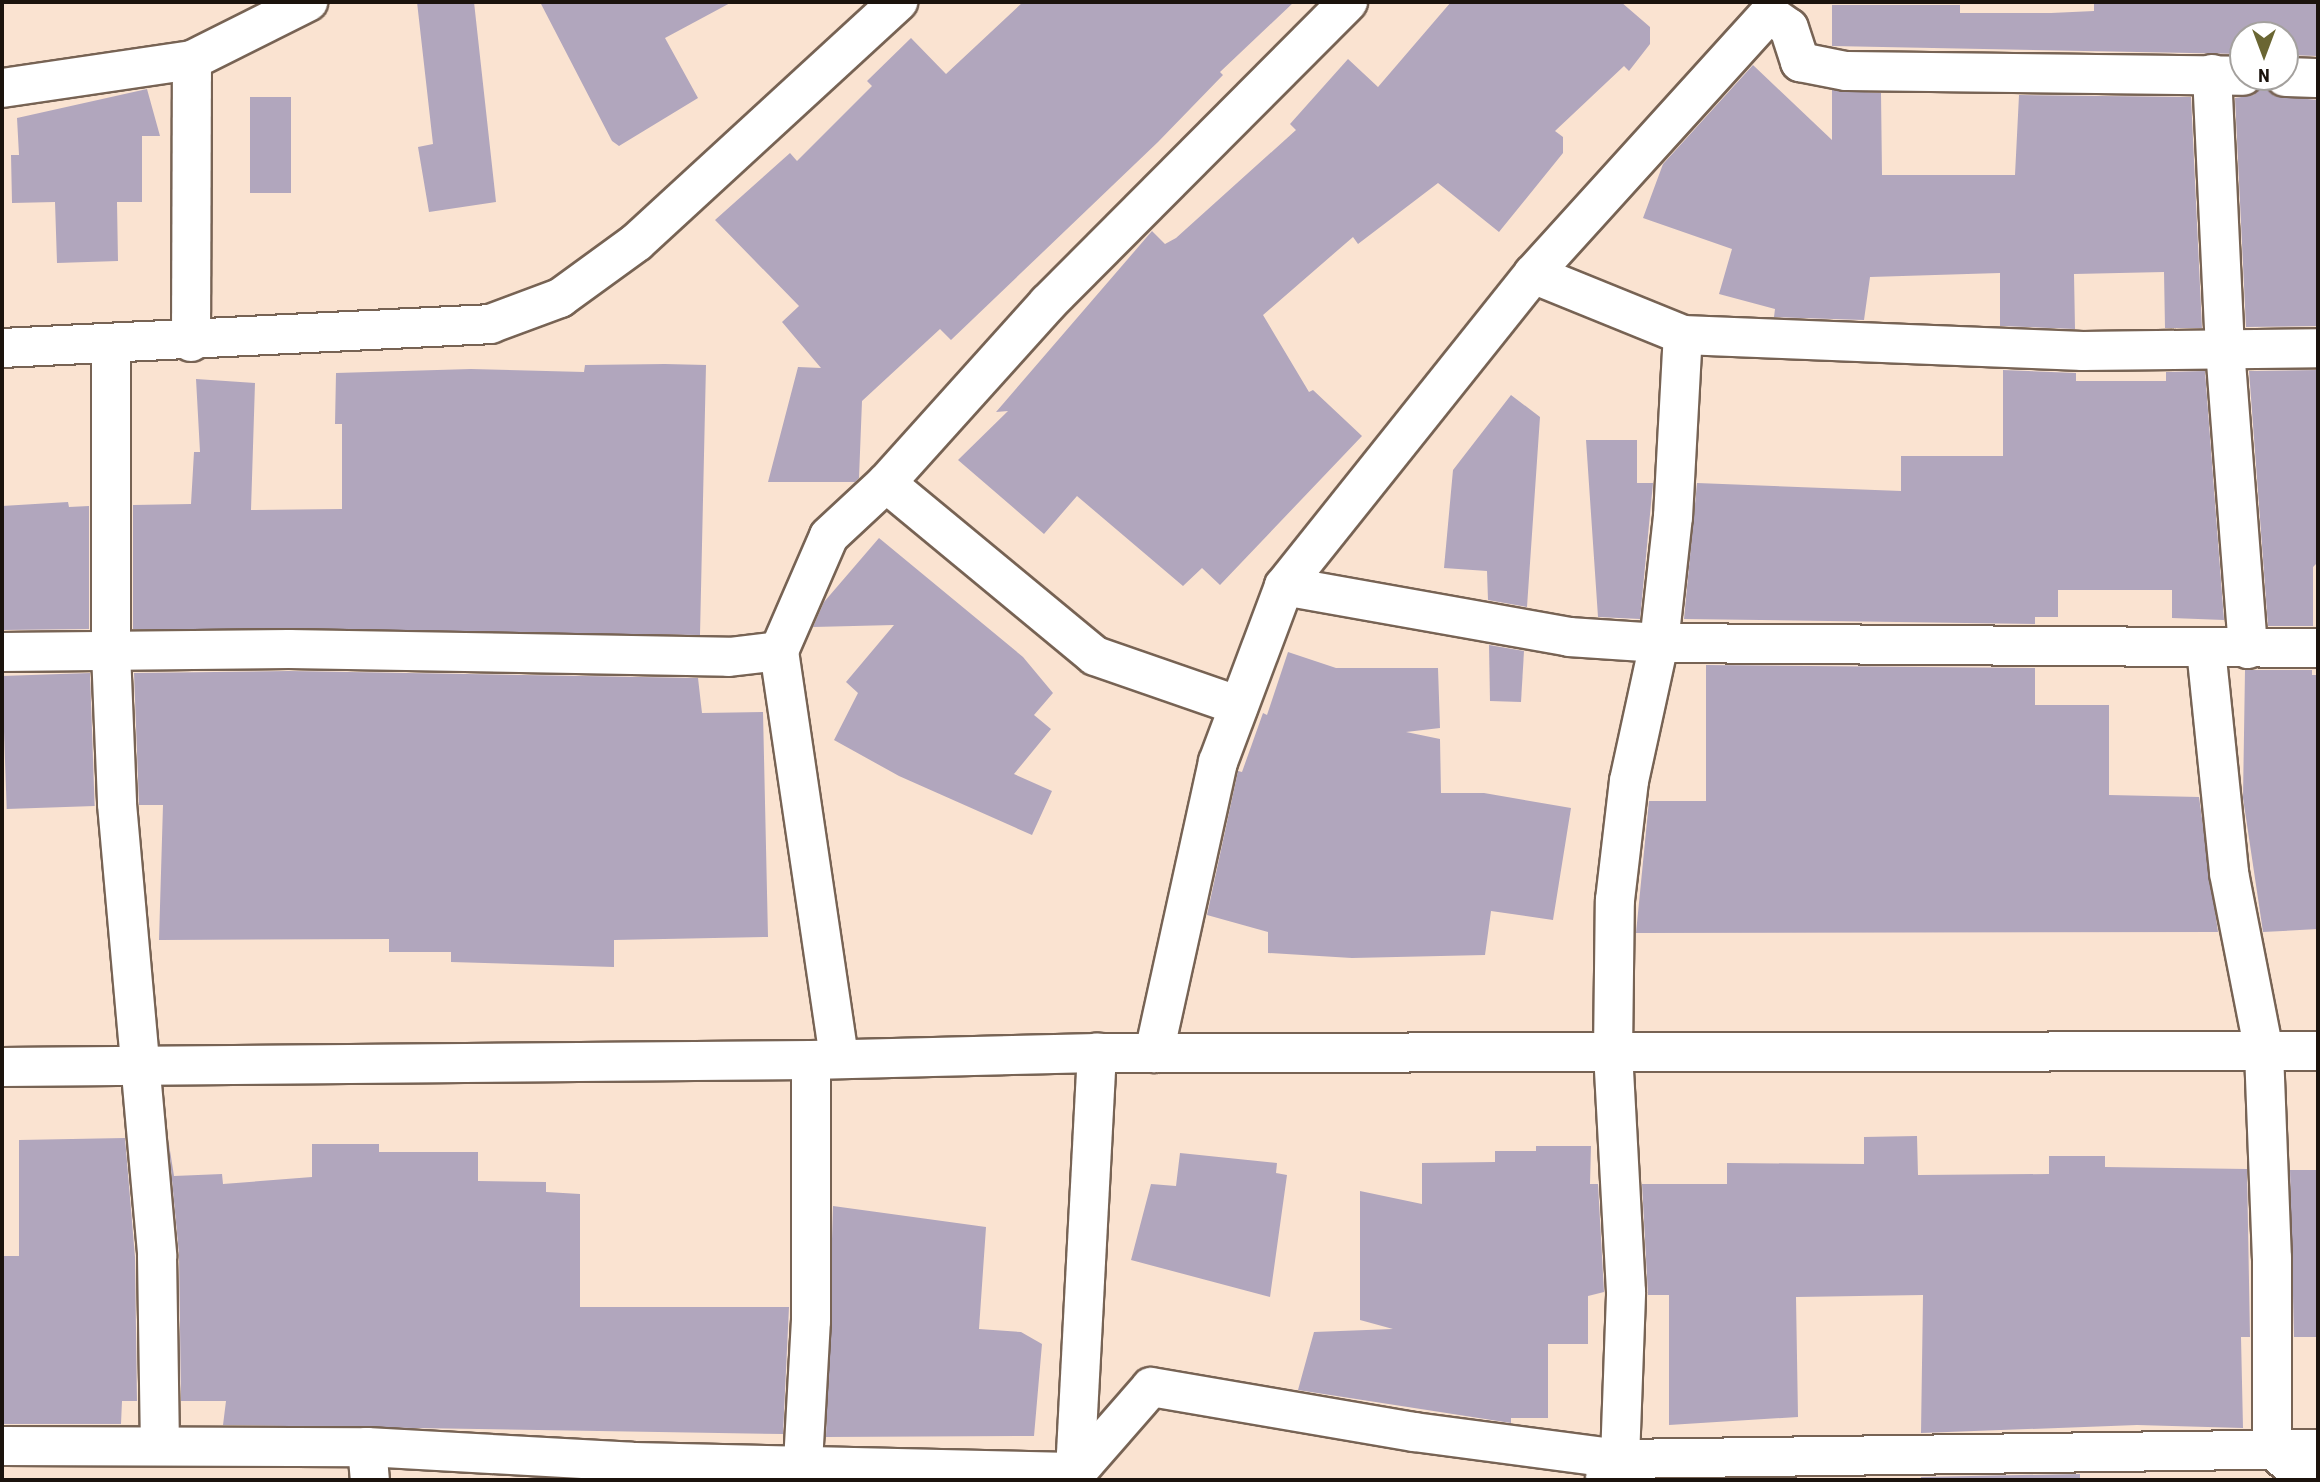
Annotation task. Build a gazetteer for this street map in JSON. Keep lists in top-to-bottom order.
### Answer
{
  "north": "bottom"
}
